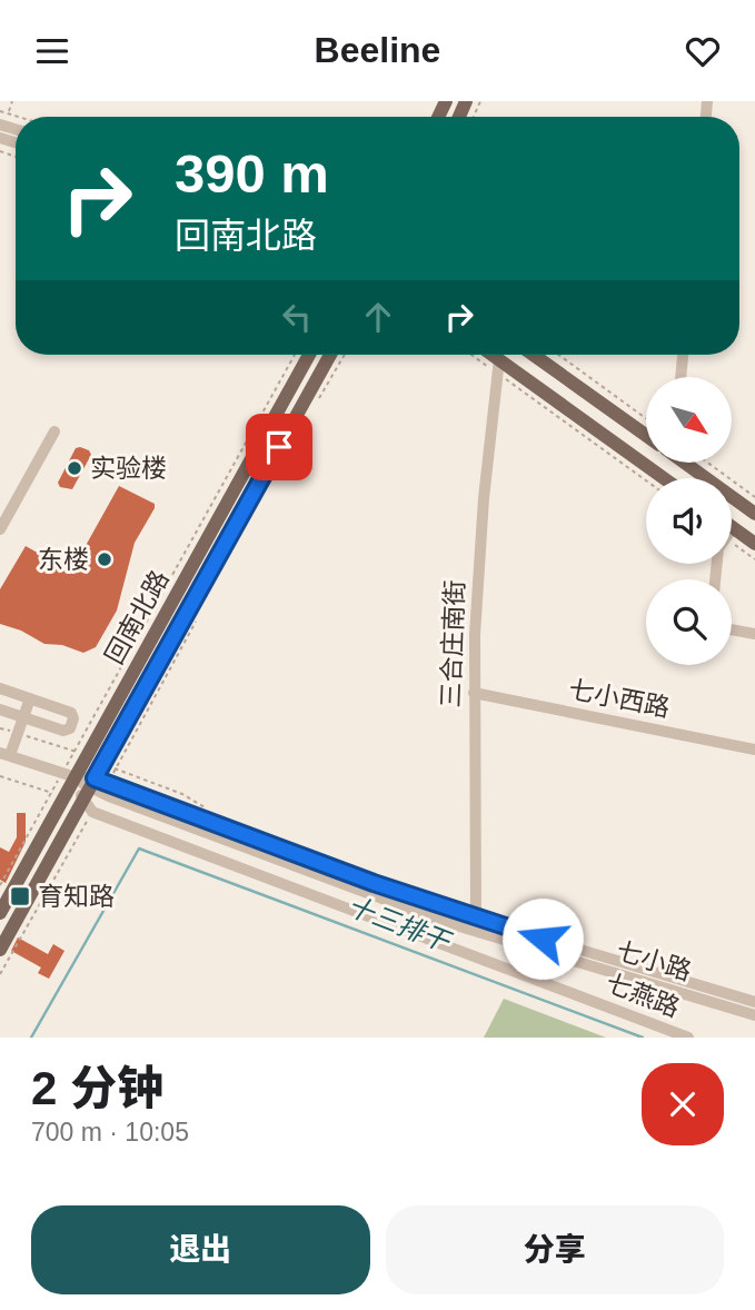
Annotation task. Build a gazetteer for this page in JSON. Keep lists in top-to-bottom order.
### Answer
{
  "streets": {
    "main road": ["回南北路"],
    "street": [
      "三合庄南街",
      "七小西路",
      "七小路",
      "七燕路"
    ]
  },
  "crossings": [
    ["回南北路", "七小路"],
    ["回南北路", "七燕路"],
    ["三合庄南街", "七小西路"],
    ["三合庄南街", "七小路"],
    ["七小路", "七燕路"]
  ],
  "water": ["十三排干"],
  "places": {
    "other": ["实验楼", "东楼"],
    "transit": ["育知路"]
  },
  "north": "bottom right",
  "page": {
    "header": "Beeline",
    "turn": ["390 m", "回南北路"],
    "heading": ["2 分钟", "700 m · 10:05"],
    "buttons": ["退出", "分享"]
  }
}
